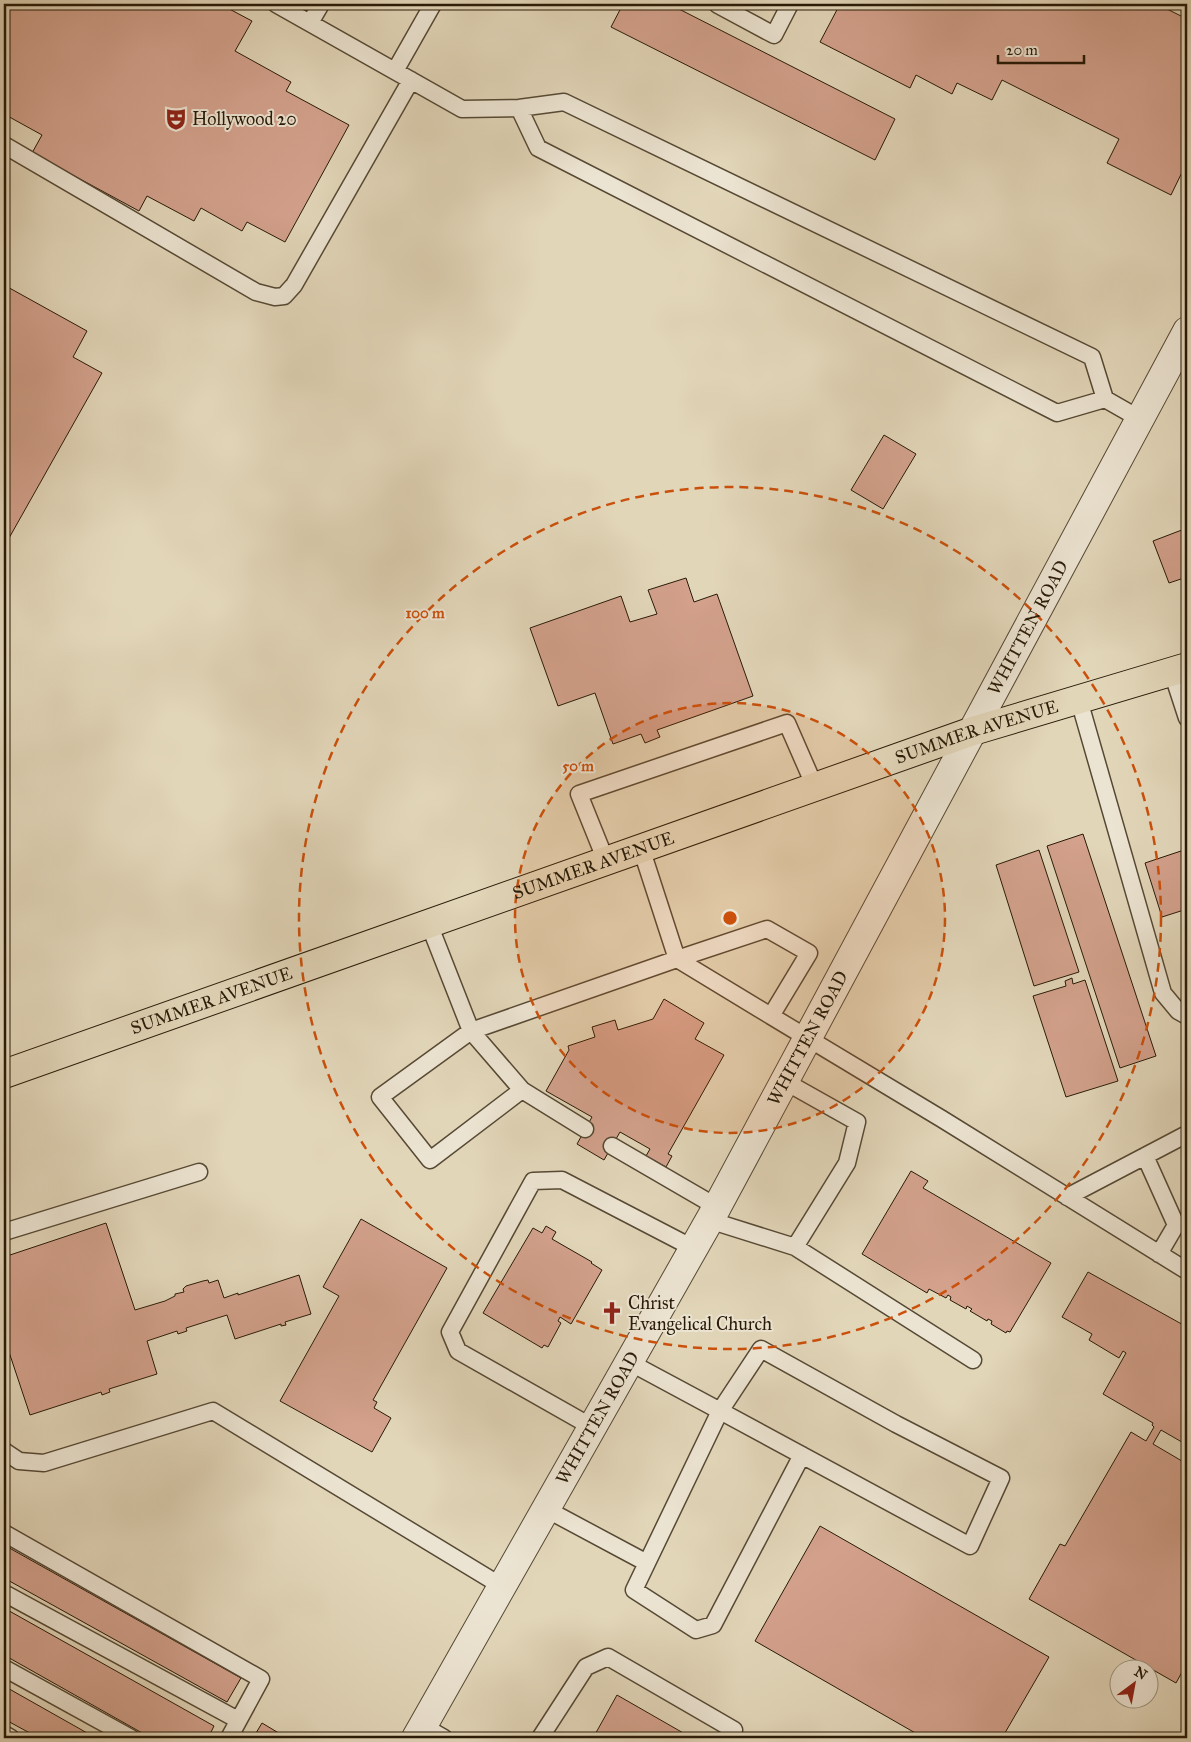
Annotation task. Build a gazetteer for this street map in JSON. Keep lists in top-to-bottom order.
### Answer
{
  "streets": {
    "main road": ["SUMMER AVENUE"],
    "street": ["WHITTEN ROAD"]
  },
  "crossings": [
    ["WHITTEN ROAD", "SUMMER AVENUE"]
  ],
  "places": {
    "theatre": ["Hollywood 20"],
    "church": ["Christ Evangelical Church"]
  },
  "scale_bar": "20 m",
  "north": "top right",
  "rings": ["100 m", "50 m"]
}
